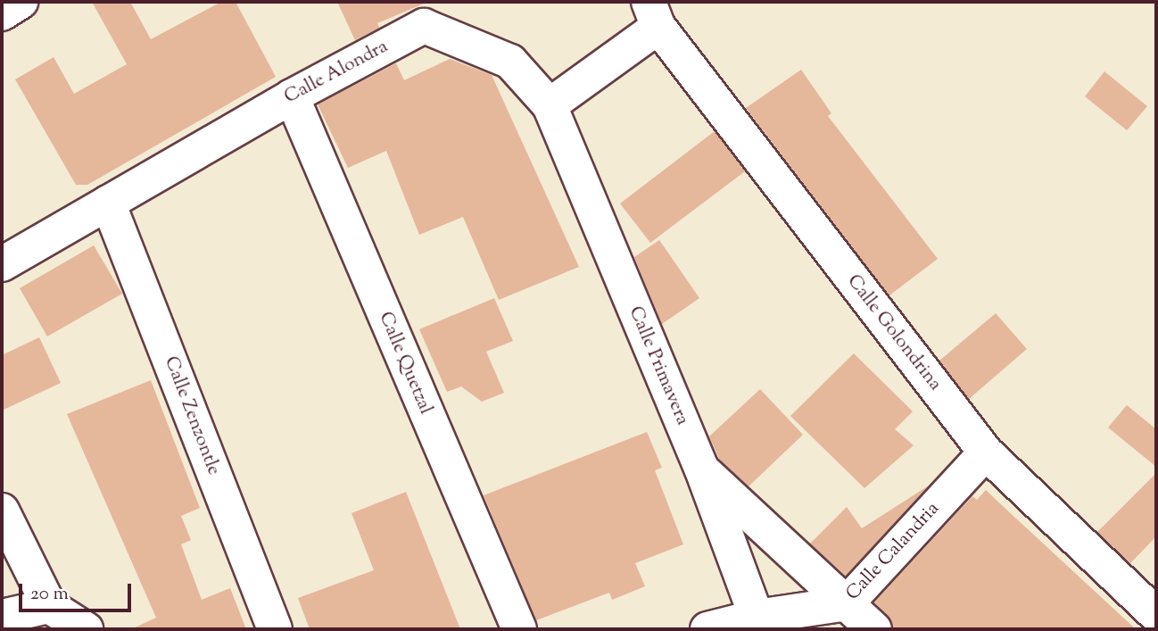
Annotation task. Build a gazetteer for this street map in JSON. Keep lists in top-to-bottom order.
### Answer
{
  "streets": {
    "street": [
      "Calle Alondra",
      "Calle Golondrina",
      "Calle Quetzal",
      "Calle Primavera",
      "Calle Zenzontle",
      "Calle Calandria"
    ]
  },
  "crossings": [
    ["Calle Alondra", "Calle Quetzal"],
    ["Calle Alondra", "Calle Primavera"],
    ["Calle Alondra", "Calle Zenzontle"],
    ["Calle Golondrina", "Calle Calandria"],
    ["Calle Primavera", "Calle Calandria"]
  ],
  "scale_bar": "20 m"
}
